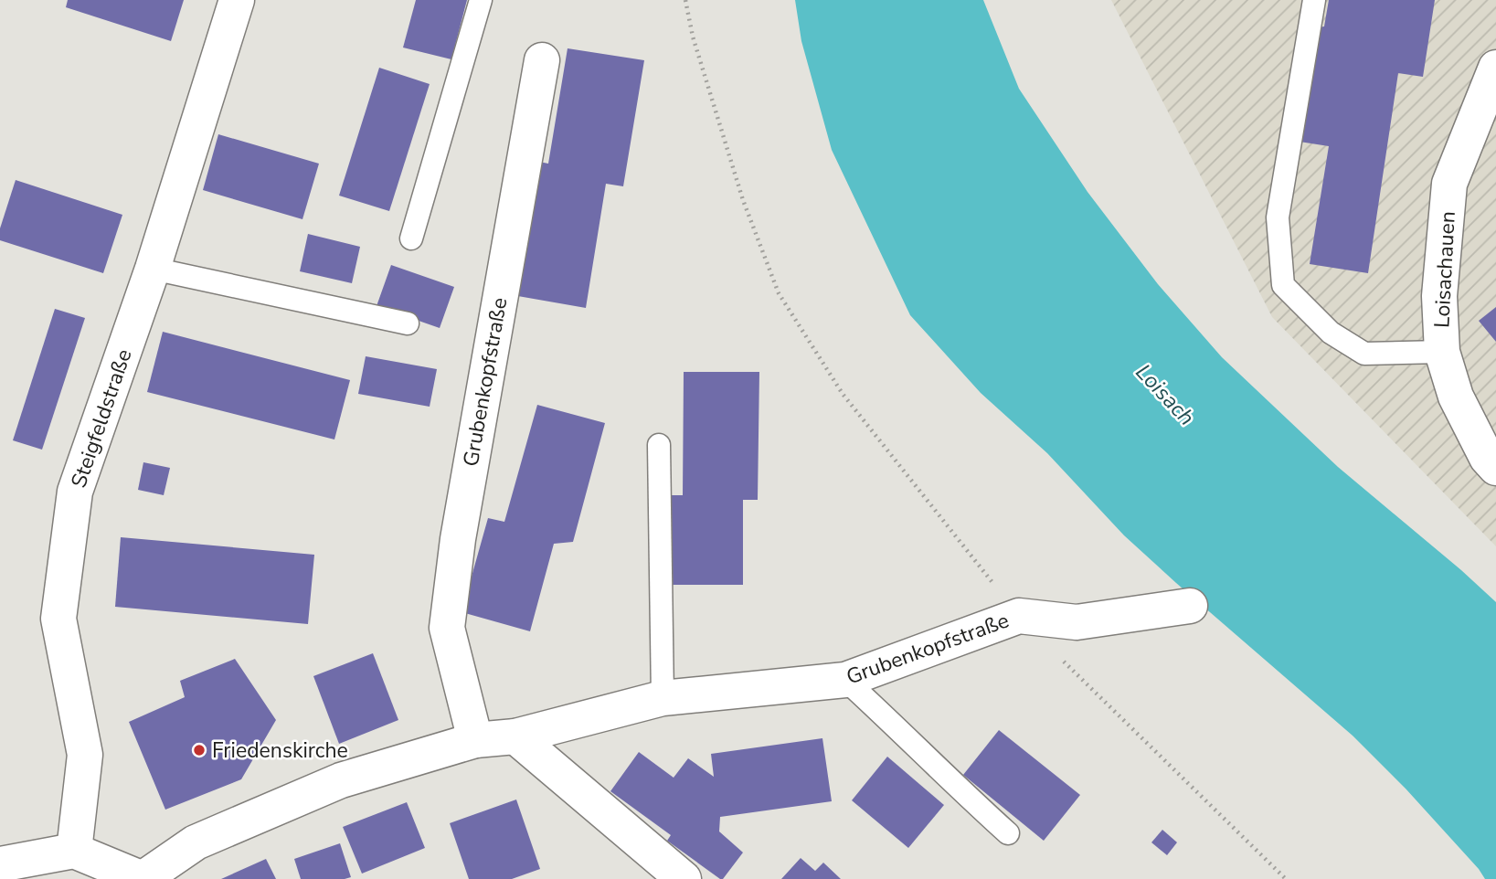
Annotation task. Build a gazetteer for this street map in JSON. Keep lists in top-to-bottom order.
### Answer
{
  "streets": {
    "street": ["Loisachauen", "Grubenkopfstraße", "Steigfeldstraße"]
  },
  "water": ["Loisach"],
  "places": ["Friedenskirche"]
}
